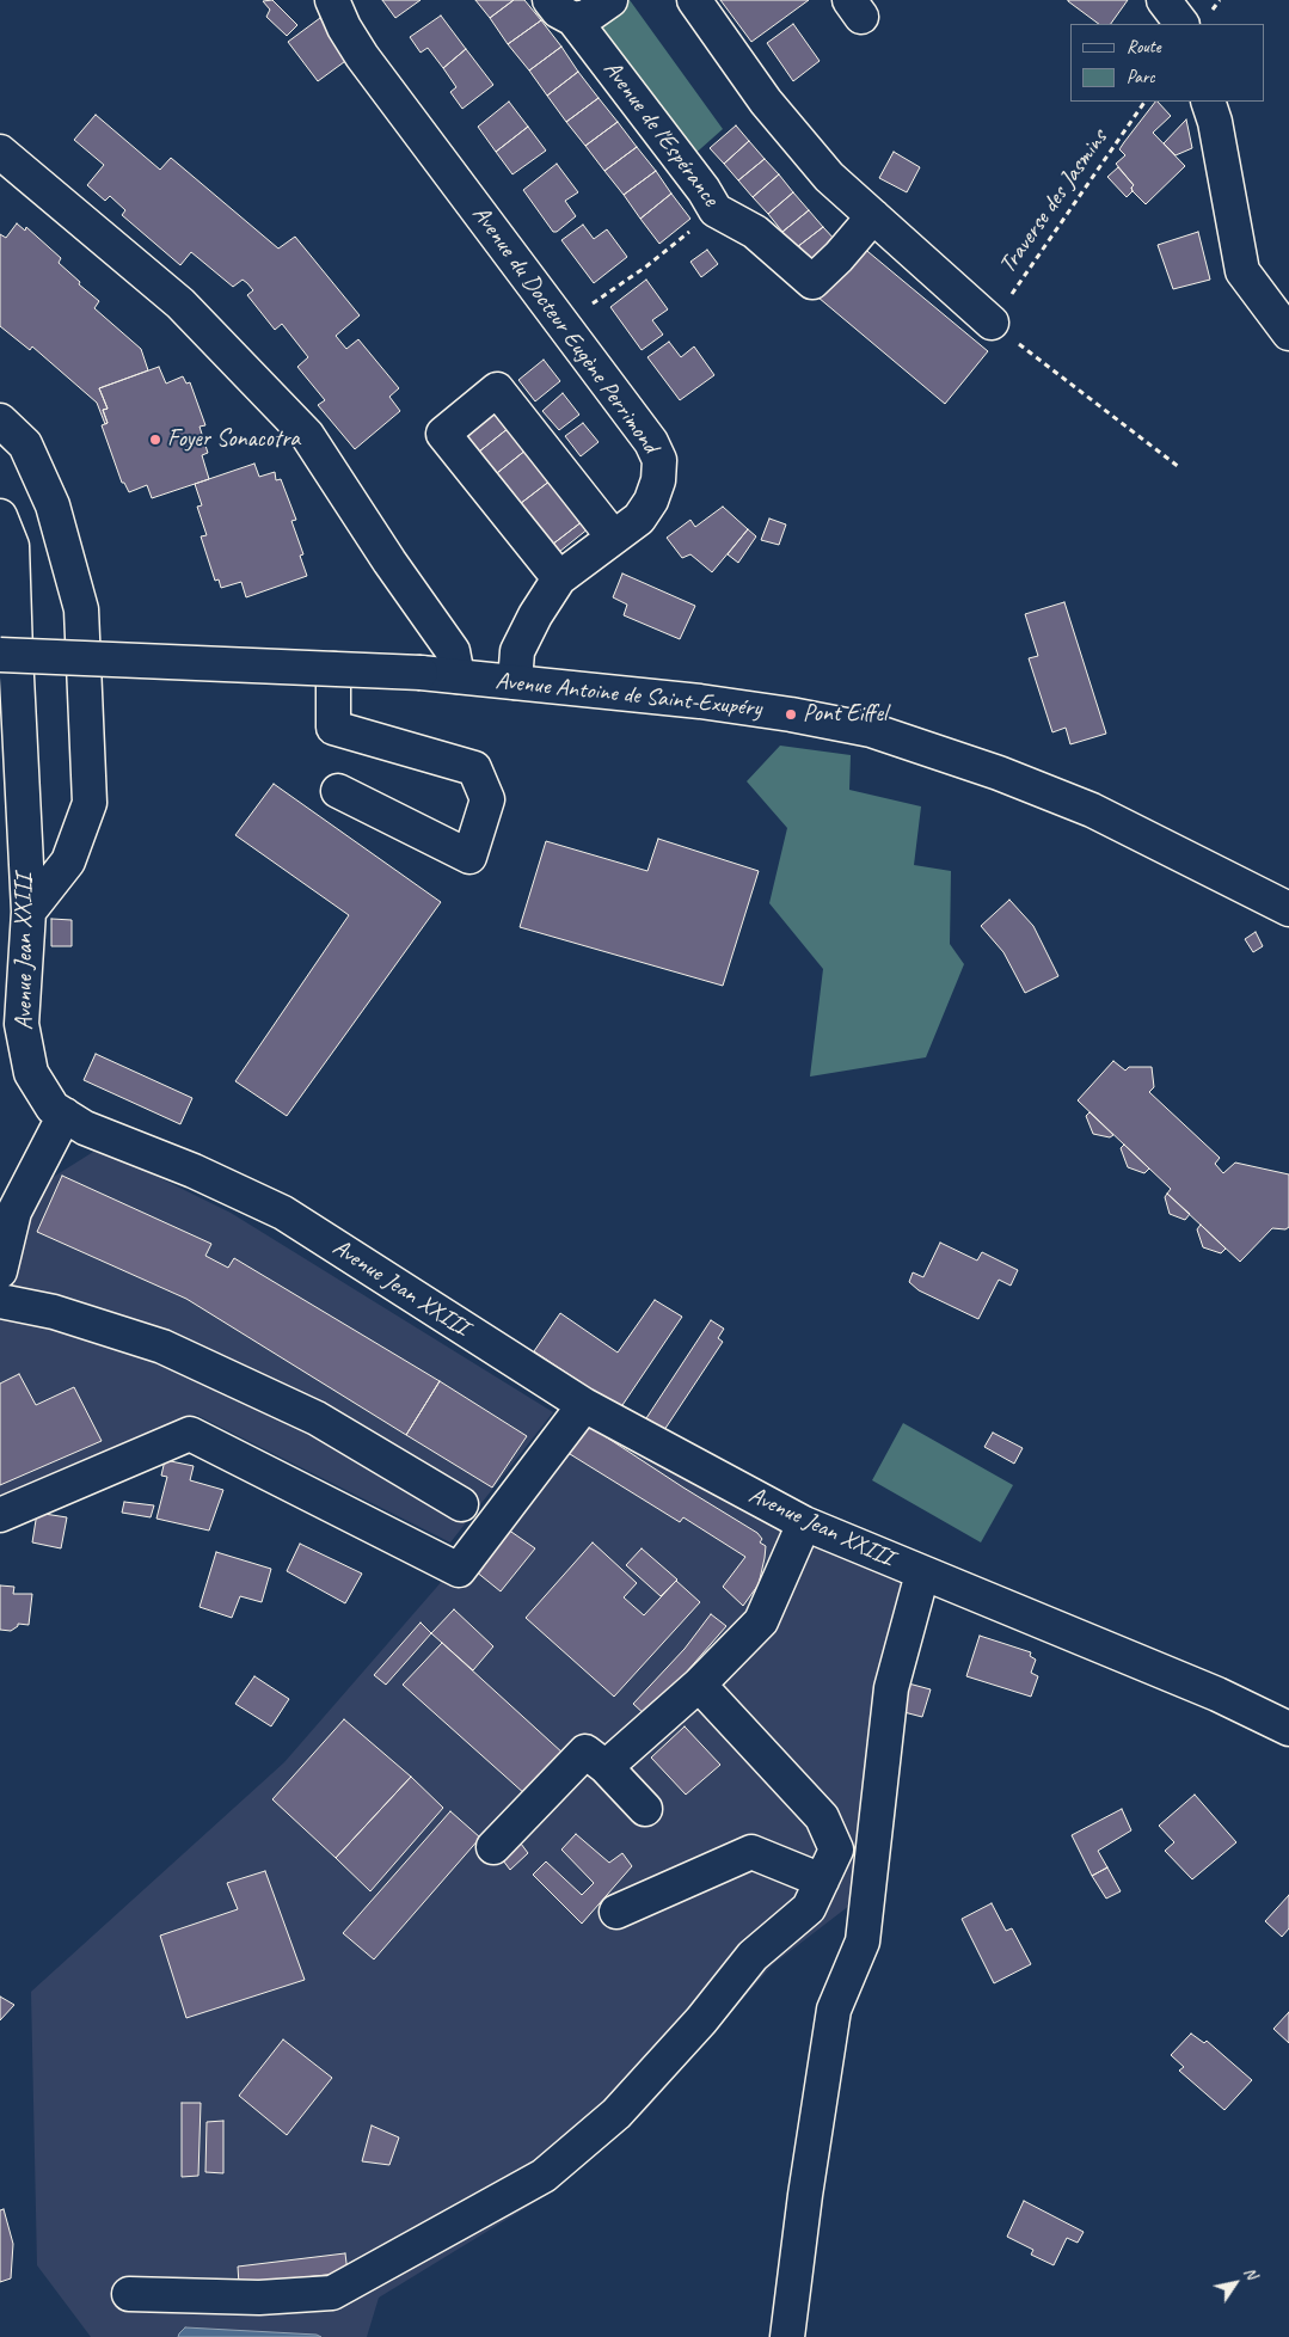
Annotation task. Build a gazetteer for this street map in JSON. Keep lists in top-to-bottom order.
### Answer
{
  "streets": {
    "street": [
      "Avenue de l'Espérance",
      "Avenue du Docteur Eugène Perrimond",
      "Avenue Antoine de Saint-Exupéry",
      "Avenue Jean XXIII"
    ],
    "path": ["Traverse des Jasmins"]
  },
  "crossings": [
    ["Avenue du Docteur Eugène Perrimond", "Avenue Antoine de Saint-Exupéry"]
  ],
  "places": ["Foyer Sonacotra", "Pont Eiffel"],
  "legend": ["Route", "Parc"],
  "north": "top right"
}
